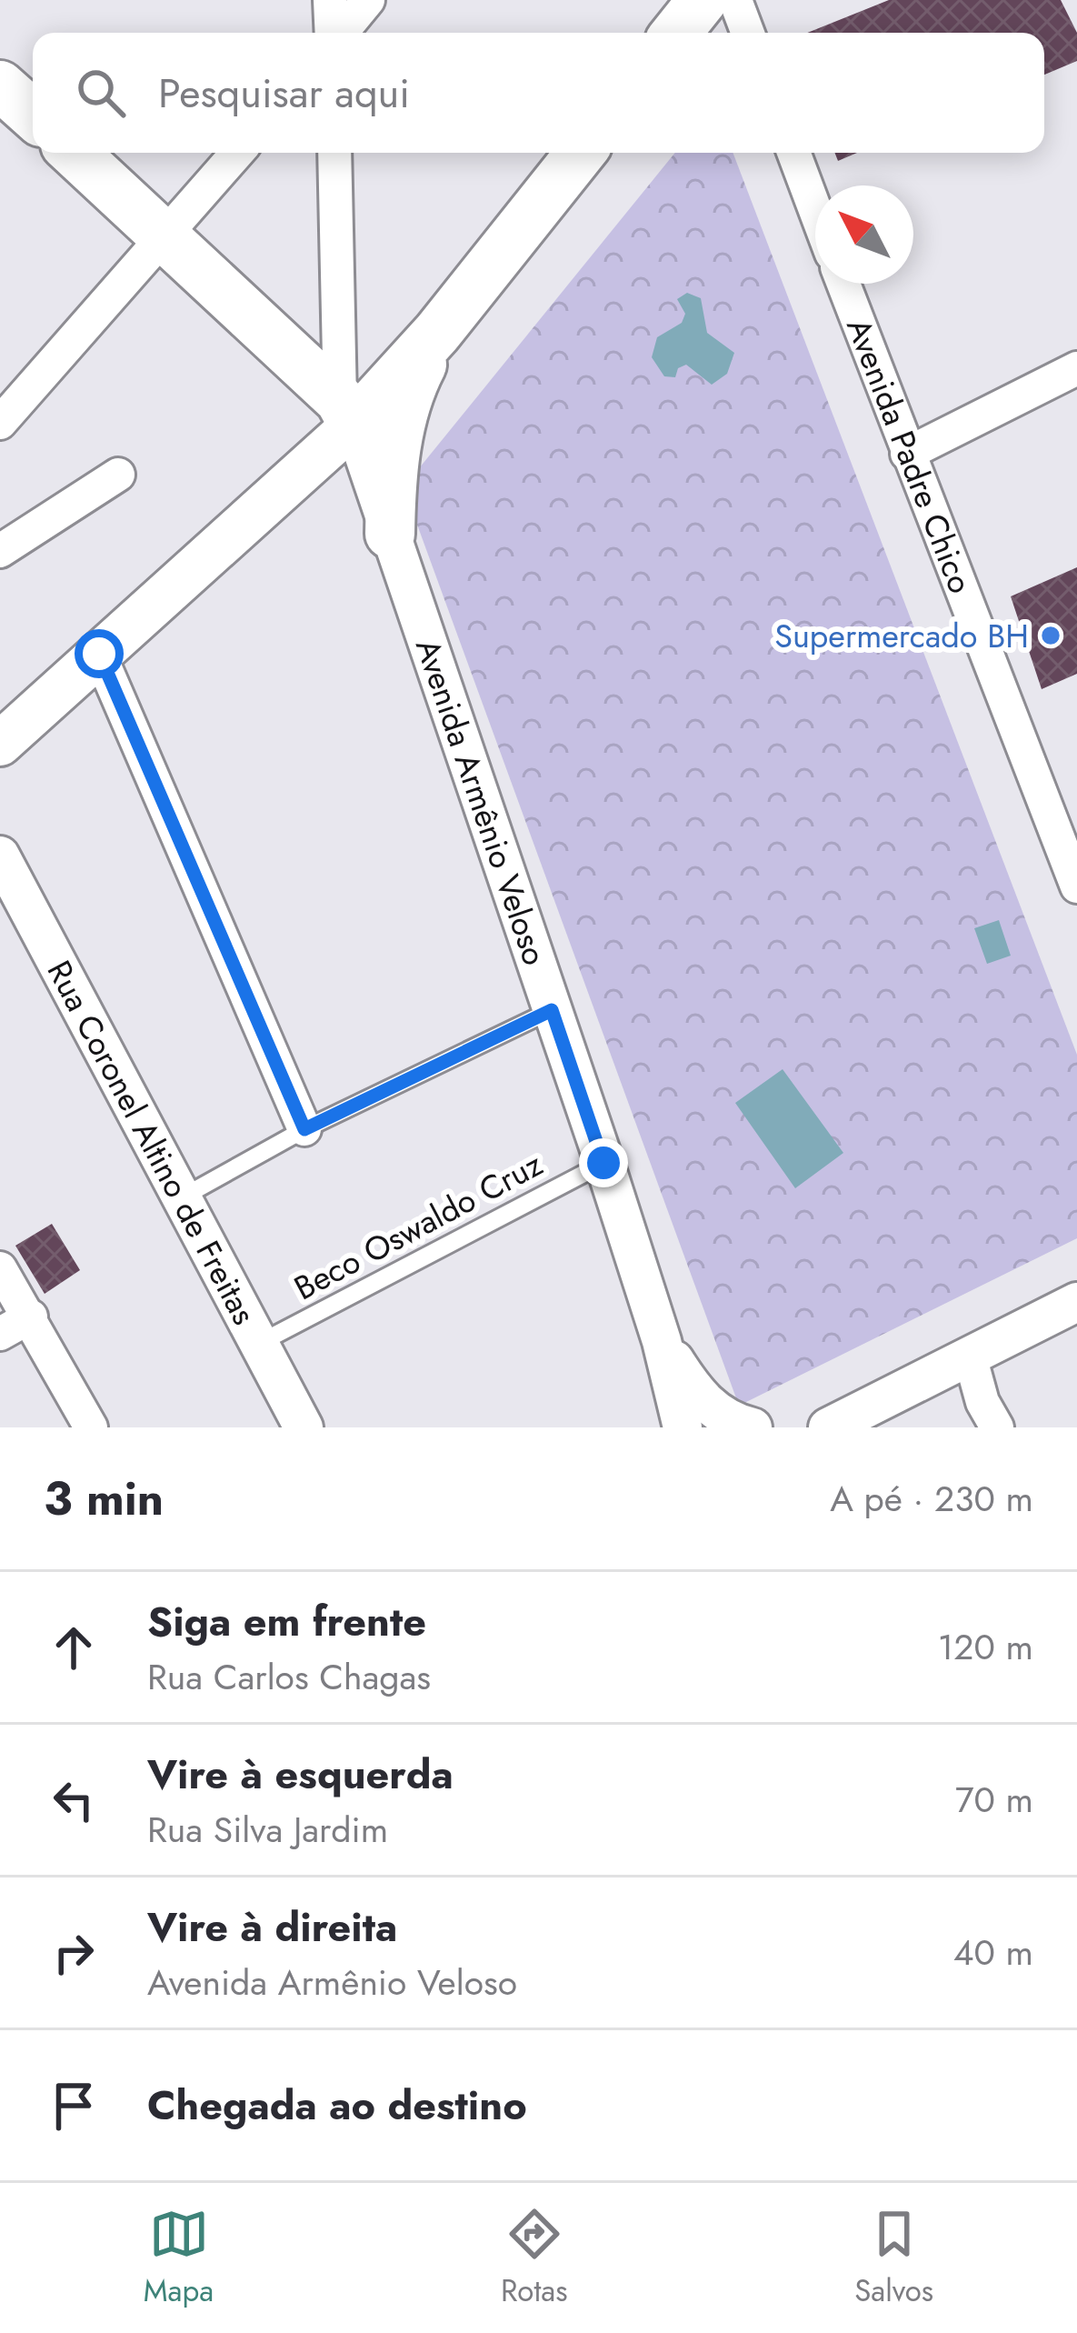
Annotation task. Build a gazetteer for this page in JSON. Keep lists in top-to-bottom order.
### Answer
{
  "streets": {
    "street": ["Avenida Padre Chico", "Avenida Armênio Veloso", "Rua Coronel Altino de Freitas"],
    "lane": ["Beco Oswaldo Cruz"]
  },
  "crossings": [
    ["Avenida Armênio Veloso", "Beco Oswaldo Cruz"],
    ["Rua Coronel Altino de Freitas", "Beco Oswaldo Cruz"]
  ],
  "places": ["Supermercado BH"],
  "north": "top left",
  "page": {
    "search": "Pesquisar aqui",
    "heading": ["3 min", "A pé · 230 m"],
    "list": [
      ["Siga em frente", "Rua Carlos Chagas", "120 m"],
      ["Vire à esquerda", "Rua Silva Jardim", "70 m"],
      ["Vire à direita", "Avenida Armênio Veloso", "40 m"],
      "Chegada ao destino"
    ],
    "nav": ["Mapa", "Rotas", "Salvos"]
  }
}
